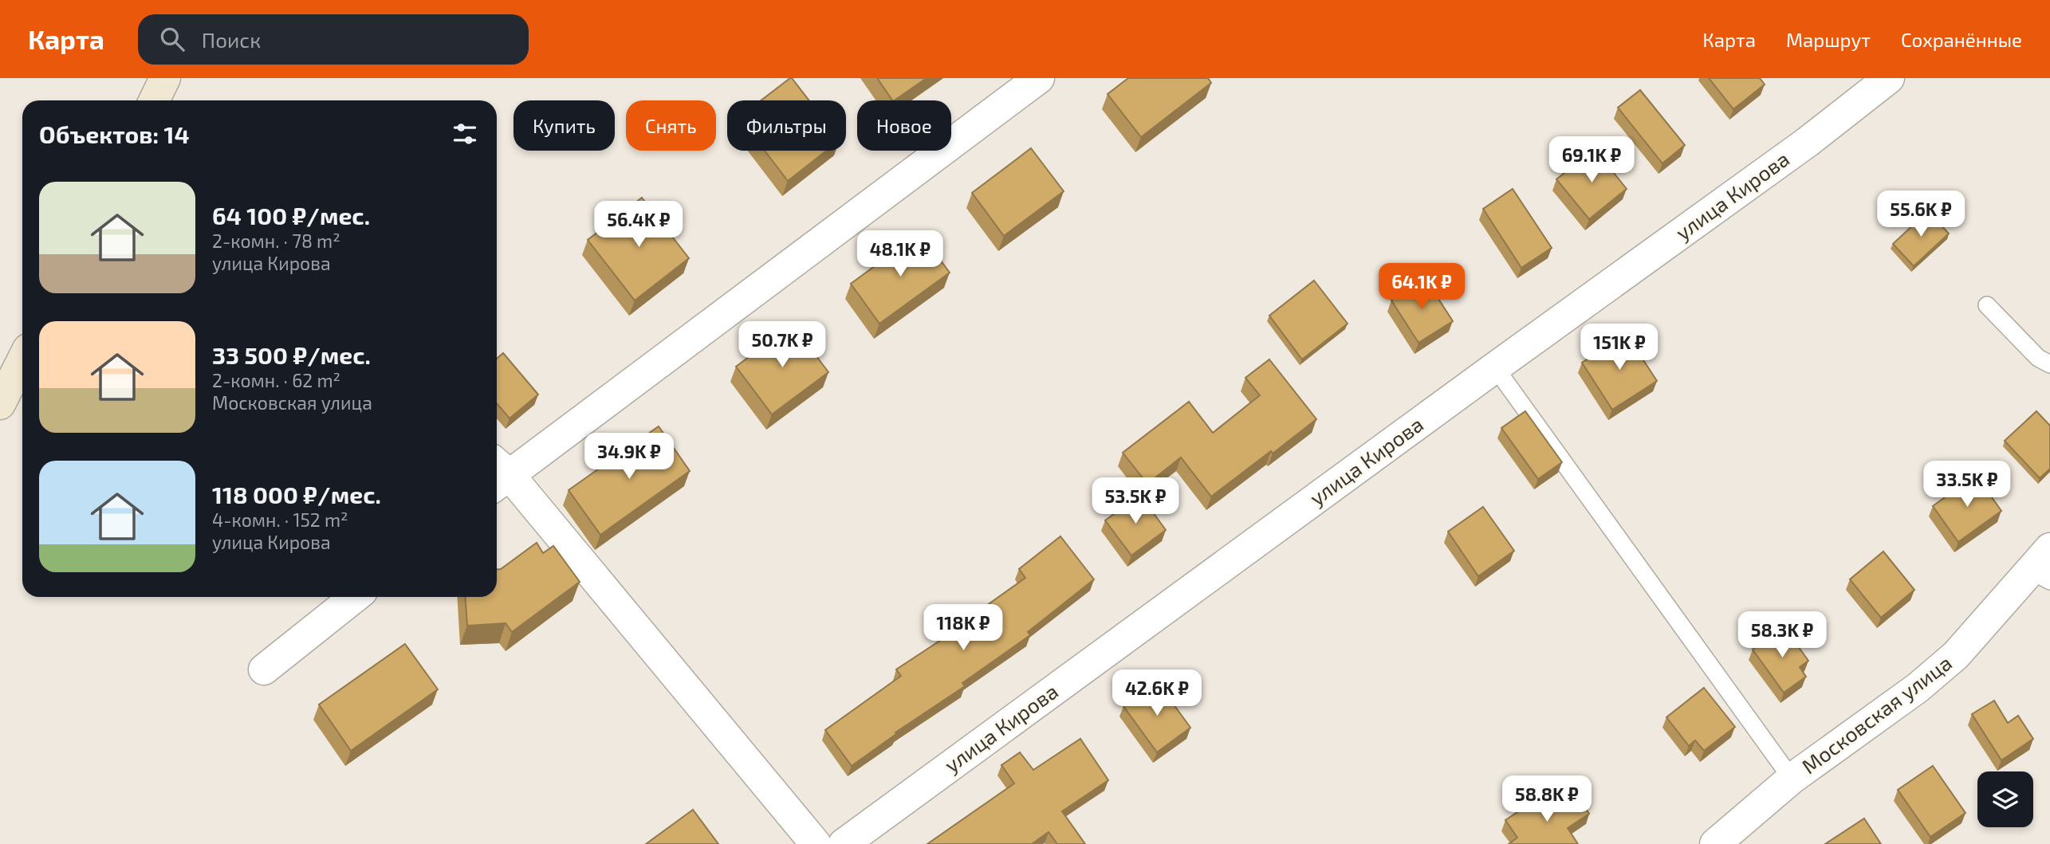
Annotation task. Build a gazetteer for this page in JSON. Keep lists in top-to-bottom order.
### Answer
{
  "streets": {
    "street": ["улица Кирова", "Московская улица"]
  },
  "page": {
    "header": "Карта",
    "search": "Поиск",
    "nav": ["Карта", "Маршрут", "Сохранённые"],
    "chip": [
      "Купить",
      "Снять",
      "Фильтры",
      "Новое"
    ],
    "heading": "Объектов: 14",
    "price": [
      "69.1K ₽",
      "55.6K ₽",
      "56.4K ₽",
      "48.1K ₽",
      "64.1K ₽",
      "50.7K ₽",
      "151K ₽",
      "34.9K ₽",
      "33.5K ₽",
      "53.5K ₽",
      "118K ₽",
      "58.3K ₽",
      "42.6K ₽",
      "58.8K ₽"
    ],
    "list": [
      {
        "name": "64 100 ₽/мес.",
        "note": "2-комн. · 78 m² · улица Кирова"
      },
      {
        "name": "33 500 ₽/мес.",
        "note": "2-комн. · 62 m² · Московская улица"
      },
      {
        "name": "118 000 ₽/мес.",
        "note": "4-комн. · 152 m² · улица Кирова"
      }
    ]
  }
}
